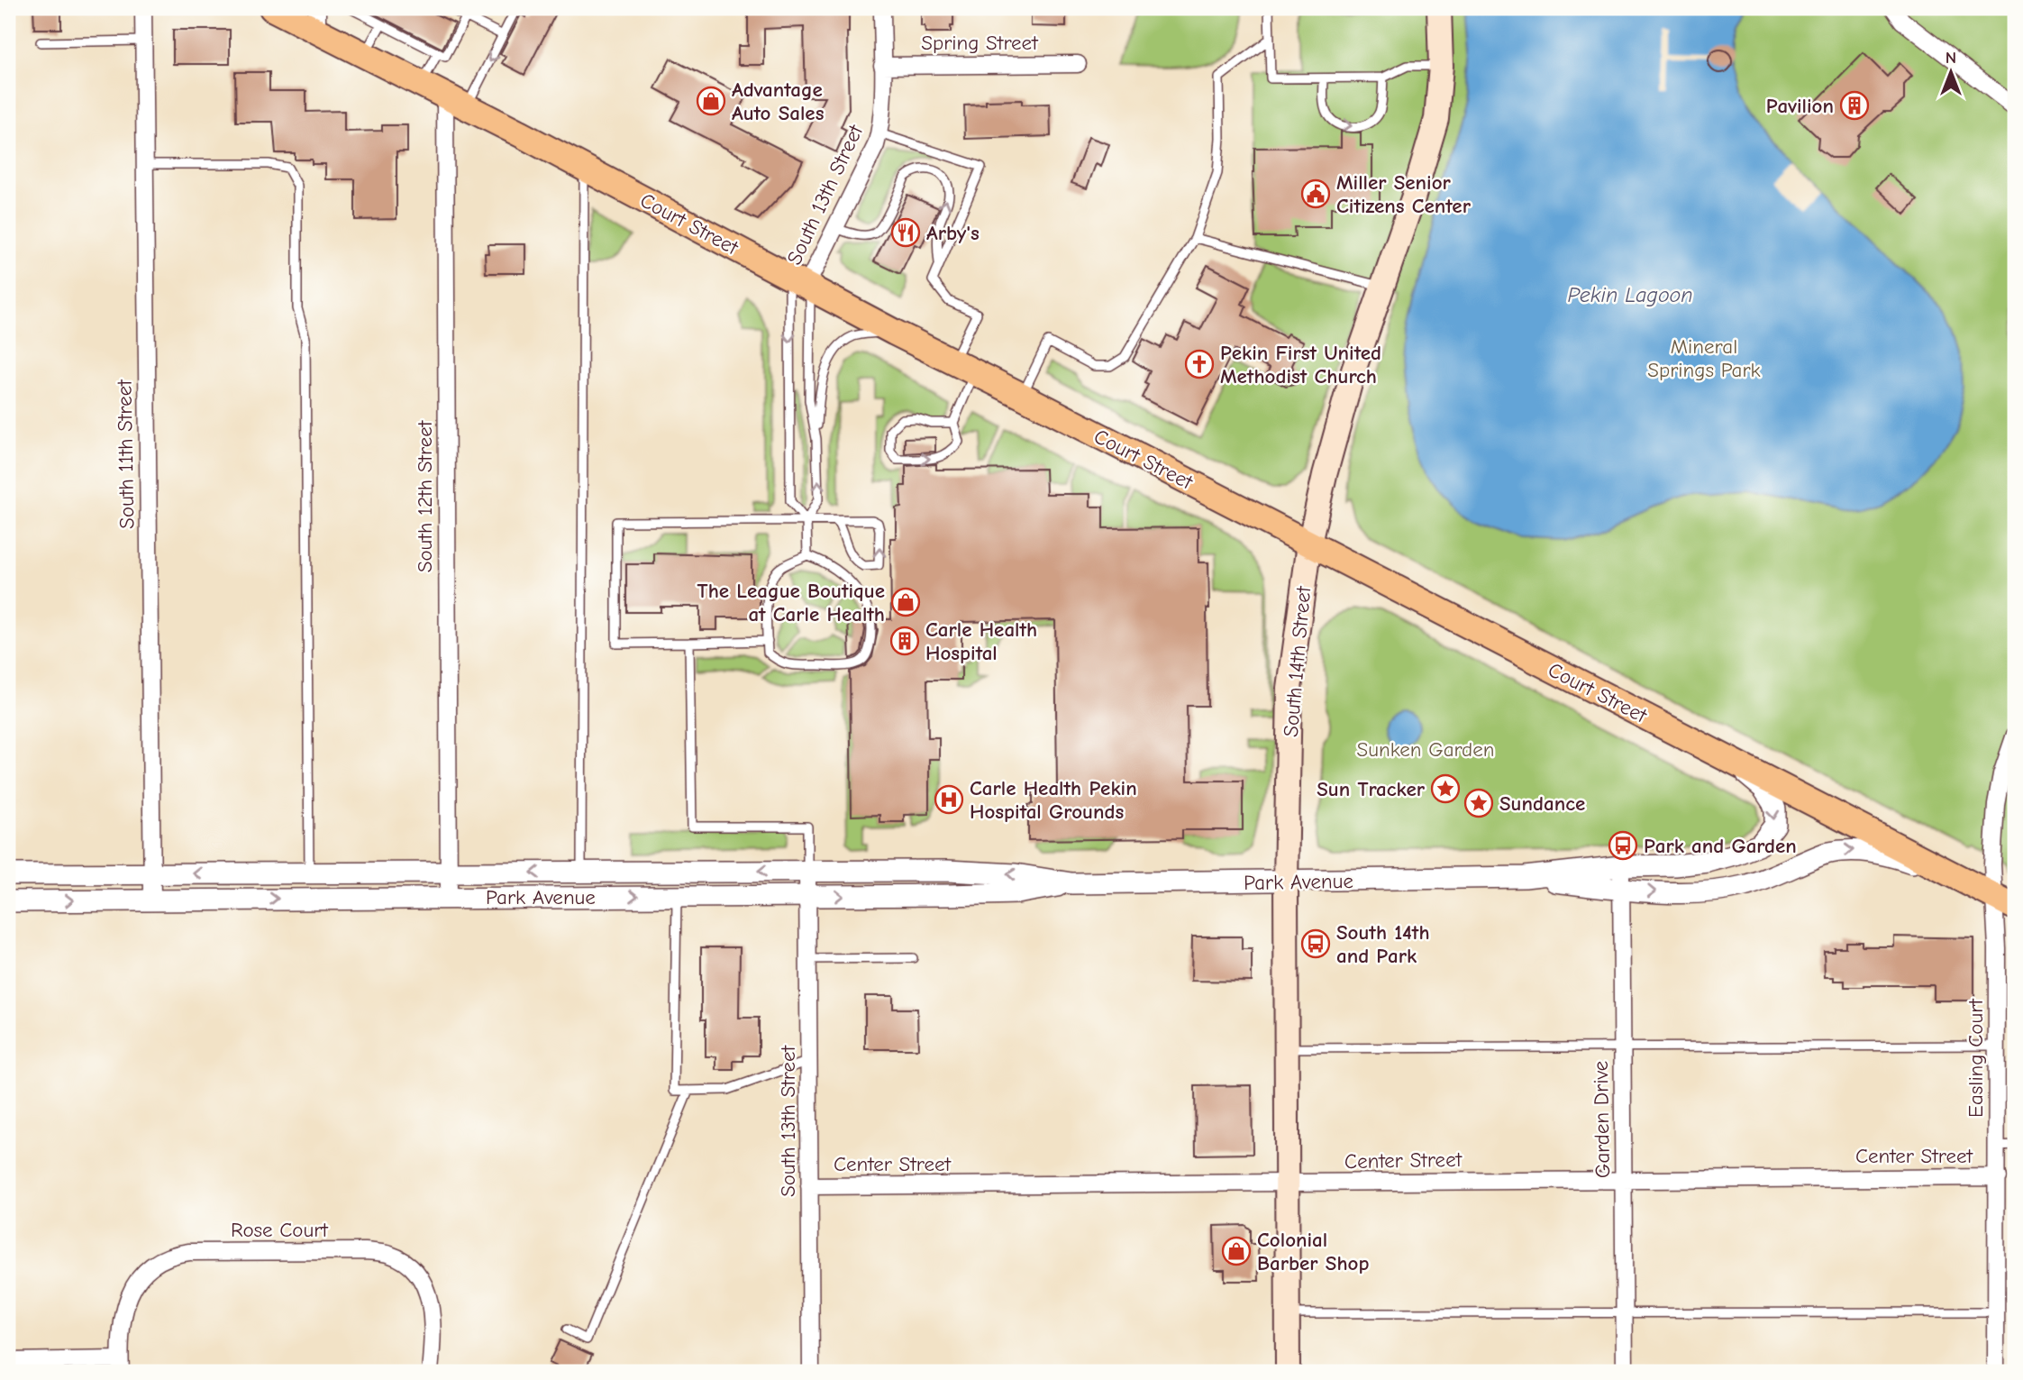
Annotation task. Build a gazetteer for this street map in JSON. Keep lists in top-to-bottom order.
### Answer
{
  "streets": {
    "main road": ["Court Street", "South 14th Street"],
    "street": [
      "Spring Street",
      "South 13th Street",
      "South 11th Street",
      "South 12th Street",
      "Park Avenue",
      "Easling Court",
      "Garden Drive",
      "Center Street",
      "Rose Court"
    ]
  },
  "crossings": [
    ["Spring Street", "South 13th Street"],
    ["South 13th Street", "Court Street"],
    ["South 13th Street", "Park Avenue"],
    ["South 13th Street", "Center Street"],
    ["Court Street", "South 12th Street"],
    ["Court Street", "South 14th Street"],
    ["Court Street", "Park Avenue"],
    ["Court Street", "Easling Court"],
    ["South 11th Street", "Park Avenue"],
    ["South 12th Street", "Park Avenue"],
    ["South 14th Street", "Park Avenue"],
    ["South 14th Street", "Center Street"],
    ["Park Avenue", "Garden Drive"],
    ["Easling Court", "Center Street"],
    ["Garden Drive", "Center Street"]
  ],
  "water": ["Pekin Lagoon"],
  "parks": ["Mineral Springs Park", "Sunken Garden"],
  "places": {
    "shop": ["Advantage Auto Sales", "The League Boutique at Carle Health", "Colonial Barber Shop"],
    "building": ["Pavilion", "Carle Health Hospital"],
    "public building": ["Miller Senior Citizens Center"],
    "restaurant": ["Arby's"],
    "church": ["Pekin First United Methodist Church"],
    "place": ["Sun Tracker", "Sundance"],
    "hospital": ["Carle Health Pekin Hospital Grounds"],
    "bus stop": ["Park and Garden", "South 14th and Park"]
  },
  "north": "top"
}
